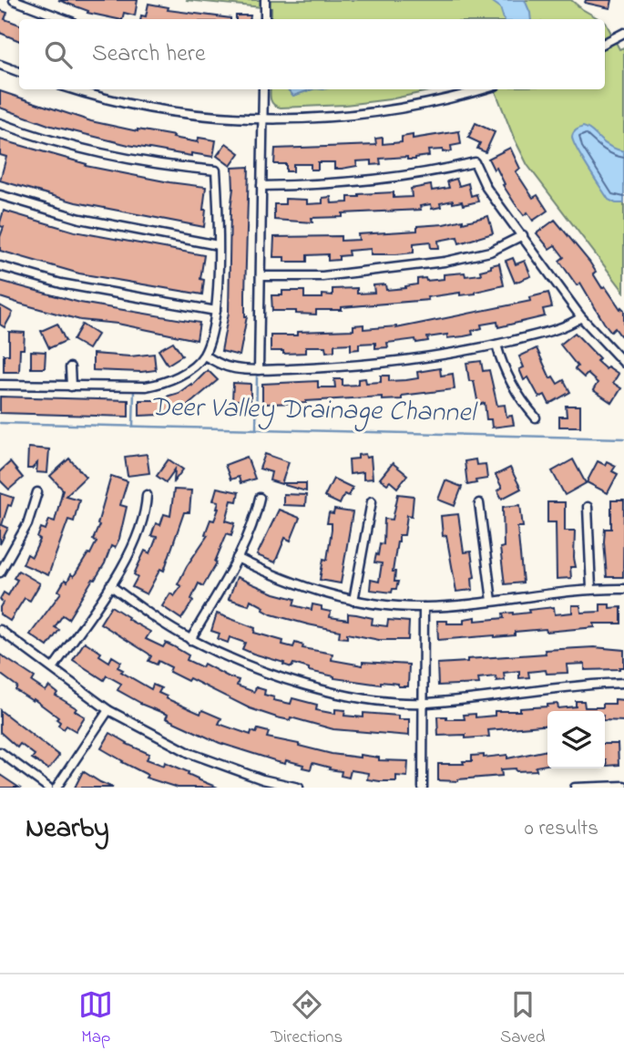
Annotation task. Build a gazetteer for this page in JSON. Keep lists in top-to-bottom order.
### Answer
{
  "water": ["Deer Valley Drainage Channel"],
  "page": {
    "search": "Search here",
    "heading": ["Nearby", "0 results"],
    "nav": ["Map", "Directions", "Saved"]
  }
}
